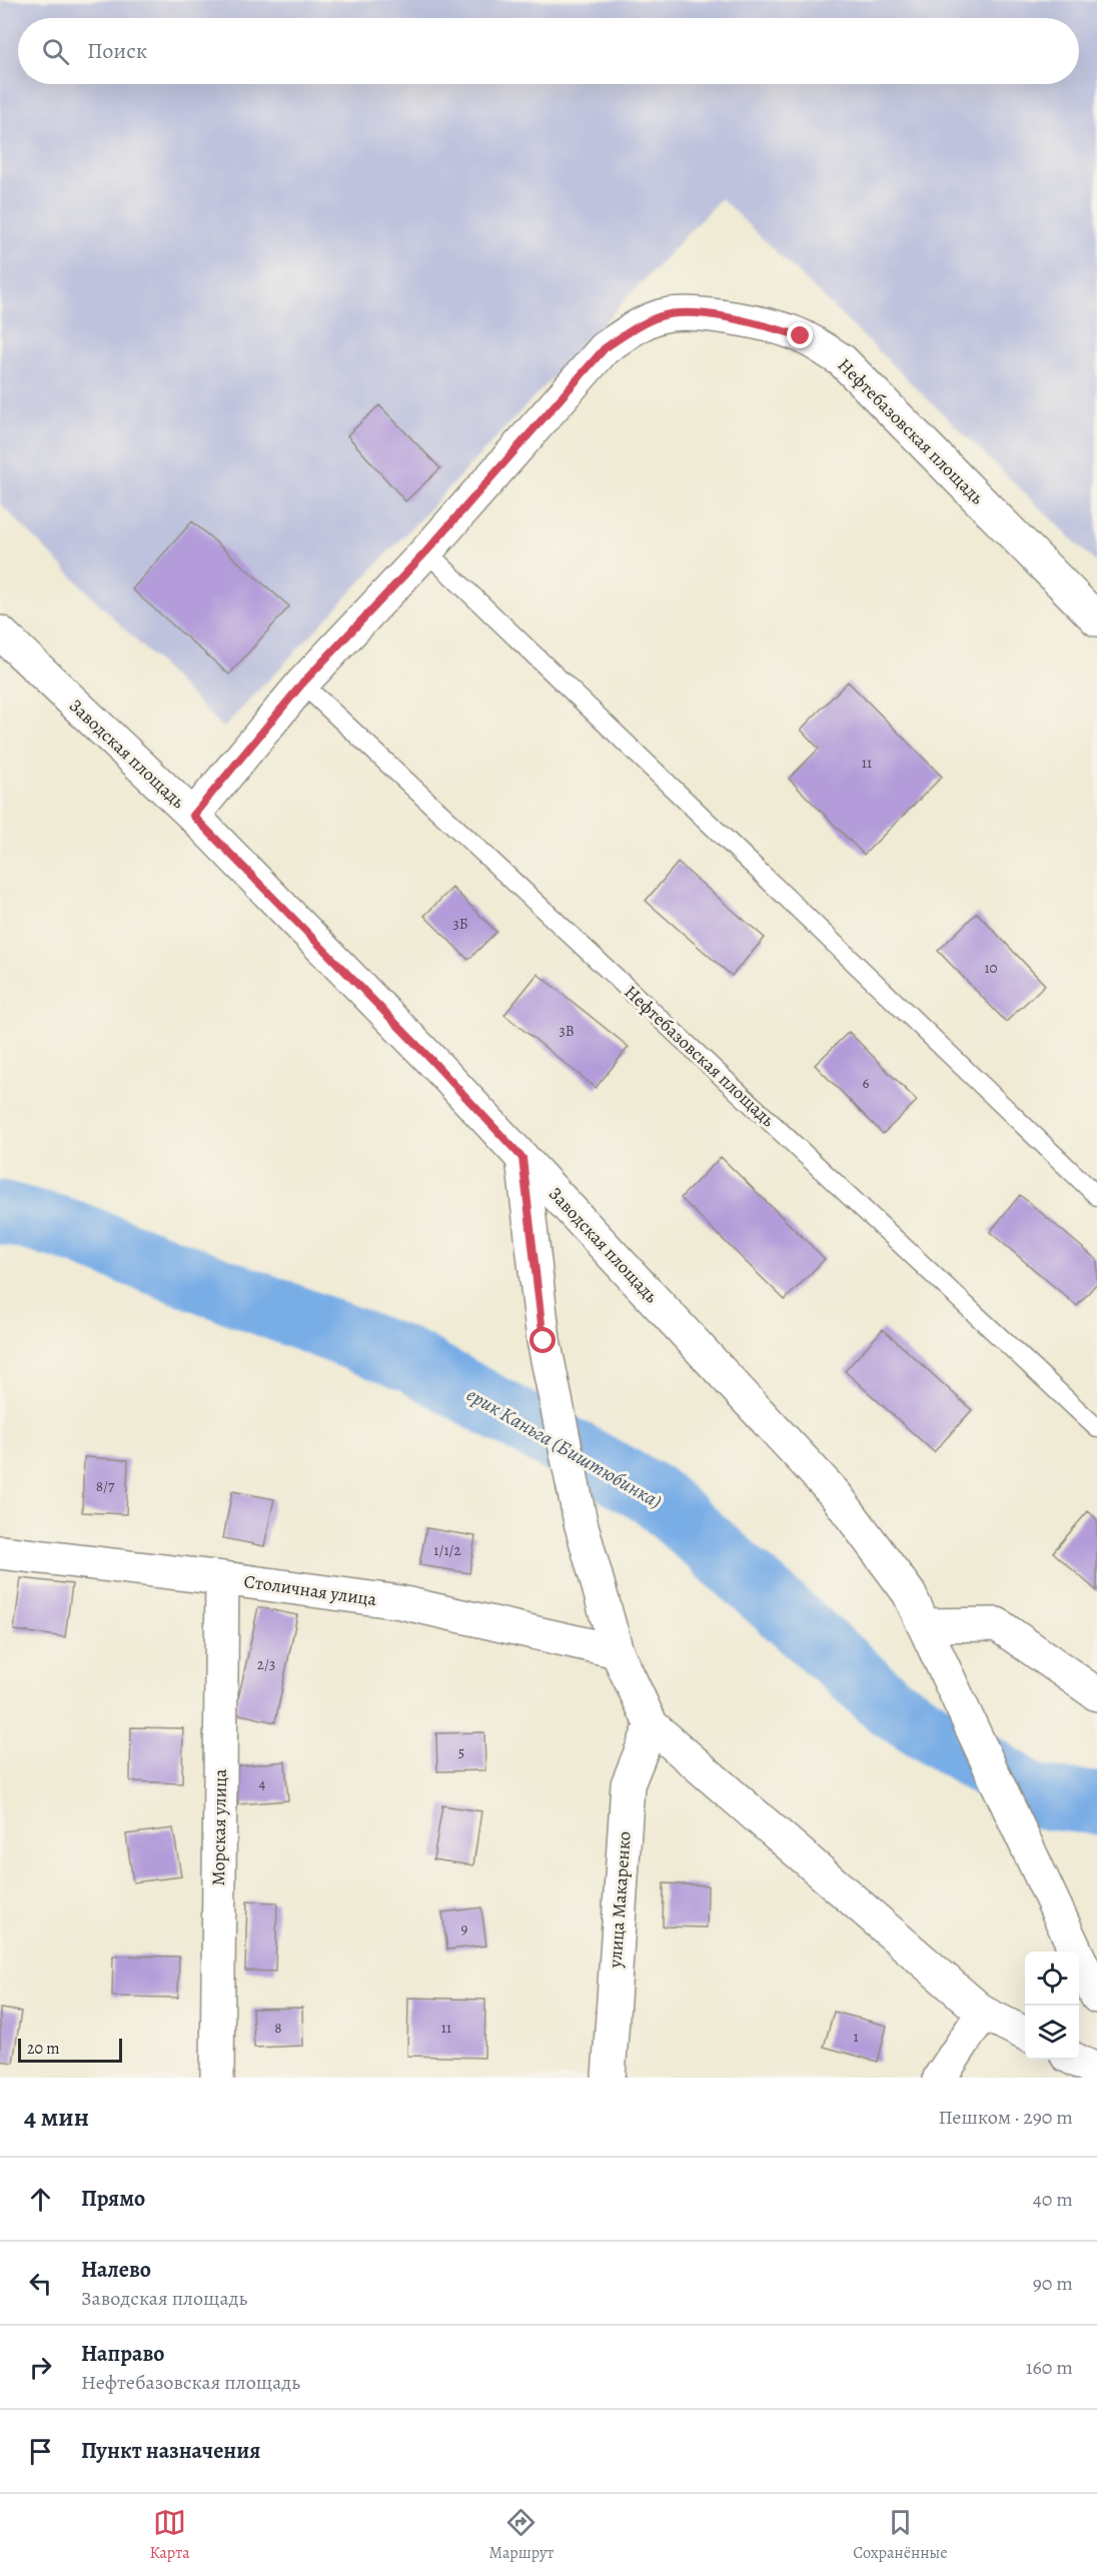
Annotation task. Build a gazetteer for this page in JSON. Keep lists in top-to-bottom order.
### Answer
{
  "streets": {
    "street": [
      "Нефтебазовская площадь",
      "Заводская площадь",
      "Столичная улица",
      "Морская улица",
      "улица Макаренко"
    ]
  },
  "crossings": [
    ["Нефтебазовская площадь", "Заводская площадь"],
    ["Столичная улица", "Морская улица"]
  ],
  "water": ["ерик Каньга (Биштюбинка)"],
  "house_numbers": [
    "11",
    "3Б",
    "10",
    "3В",
    "6",
    "8/7",
    "1/1/2",
    "2/3",
    "5",
    "4",
    "9",
    "8",
    "11",
    "1"
  ],
  "scale_bar": "20 m",
  "page": {
    "search": "Поиск",
    "scale": "20 m",
    "heading": ["4 мин", "Пешком · 290 m"],
    "list": [
      ["Прямо", "40 m"],
      ["Налево", "Заводская площадь", "90 m"],
      ["Направо", "Нефтебазовская площадь", "160 m"],
      "Пункт назначения"
    ],
    "nav": ["Карта", "Маршрут", "Сохранённые"]
  }
}
